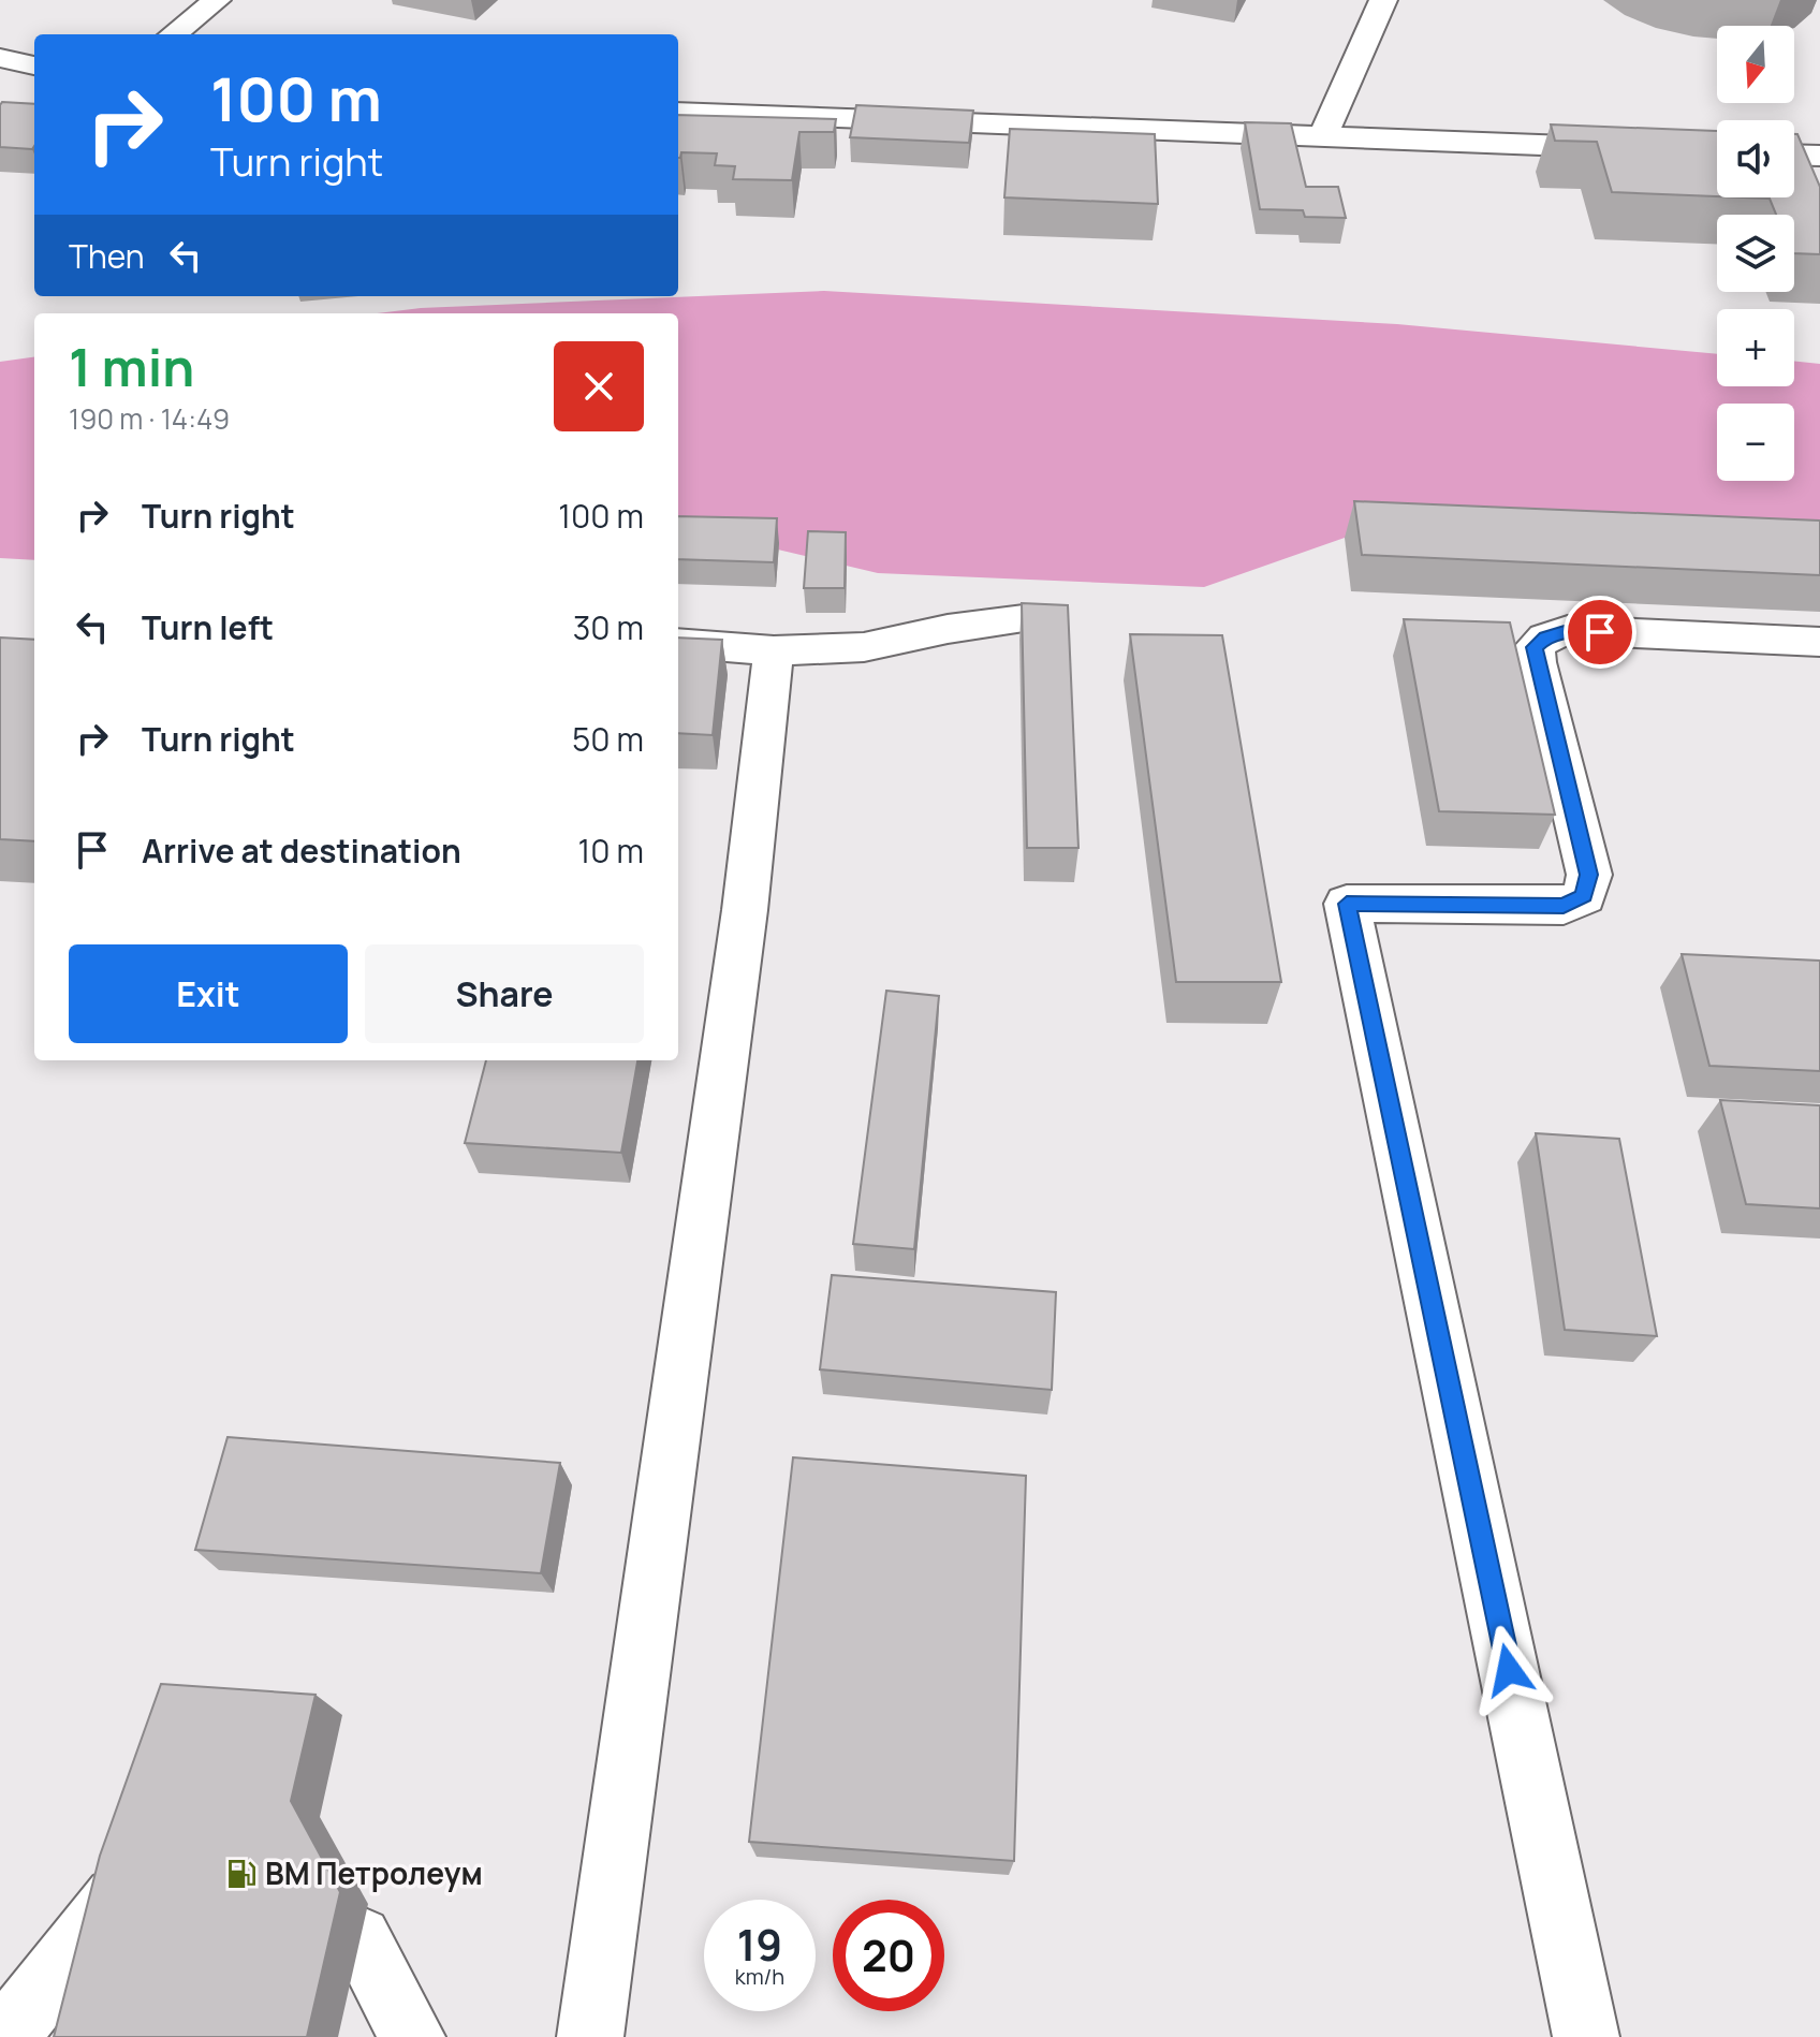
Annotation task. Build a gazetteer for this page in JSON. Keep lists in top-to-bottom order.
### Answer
{
  "places": {
    "fuel station": ["ВМ Петролеум"]
  },
  "north": "bottom",
  "page": {
    "map_buttons": ["+", "−"],
    "turn": ["100 m", "Turn right"],
    "then": "Then",
    "heading": ["1 min", "190 m · 14:49"],
    "list": [
      {
        "name": "Turn right",
        "value": "100 m"
      },
      {
        "name": "Turn left",
        "value": "30 m"
      },
      {
        "name": "Turn right",
        "value": "50 m"
      },
      {
        "name": "Arrive at destination",
        "value": "10 m"
      }
    ],
    "buttons": ["Exit", "Share"],
    "speed": "19 km/h",
    "limit": "20"
  }
}
